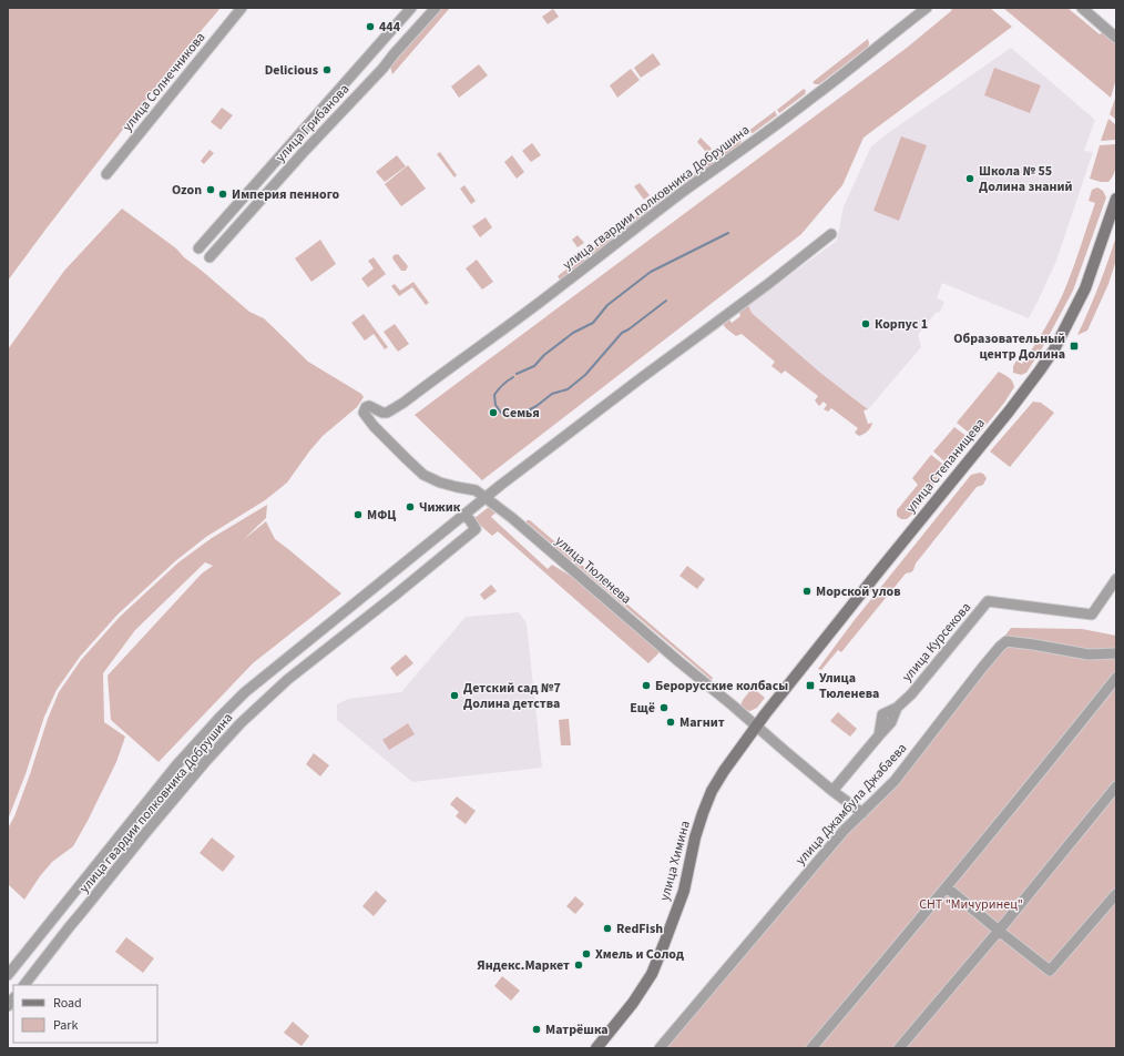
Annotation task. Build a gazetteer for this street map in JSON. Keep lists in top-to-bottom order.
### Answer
{
  "streets": {
    "street": [
      "улица Солнечникова",
      "улица Грибанова",
      "улица гвардии полковника Добрушина",
      "улица Степанищева",
      "улица Тюленева",
      "улица Курсекова",
      "улица Джамбула Джабаева",
      "улица Химина"
    ]
  },
  "crossings": [
    ["улица гвардии полковника Добрушина", "улица Тюленева"],
    ["улица Степанищева", "улица Тюленева"],
    ["улица Степанищева", "улица Химина"],
    ["улица Тюленева", "улица Курсекова"],
    ["улица Тюленева", "улица Джамбула Джабаева"],
    ["улица Тюленева", "улица Химина"]
  ],
  "parks": ["СНТ \"Мичуринец\""],
  "places": {
    "other": [
      "444",
      "Delicious",
      "Школа № 55 Долина знаний",
      "Ozon",
      "Империя пенного",
      "Корпус 1",
      "Семья",
      "Чижик",
      "МФЦ",
      "Морской улов",
      "Берорусские колбасы",
      "Детский сад №7 Долина детства",
      "Ещё",
      "Магнит",
      "RedFish",
      "Хмель и Солод",
      "Яндекс.Маркет",
      "Матрёшка"
    ],
    "transit": ["Образовательный центр Долина", "Улица Тюленева"]
  },
  "legend": ["Road", "Park"]
}
